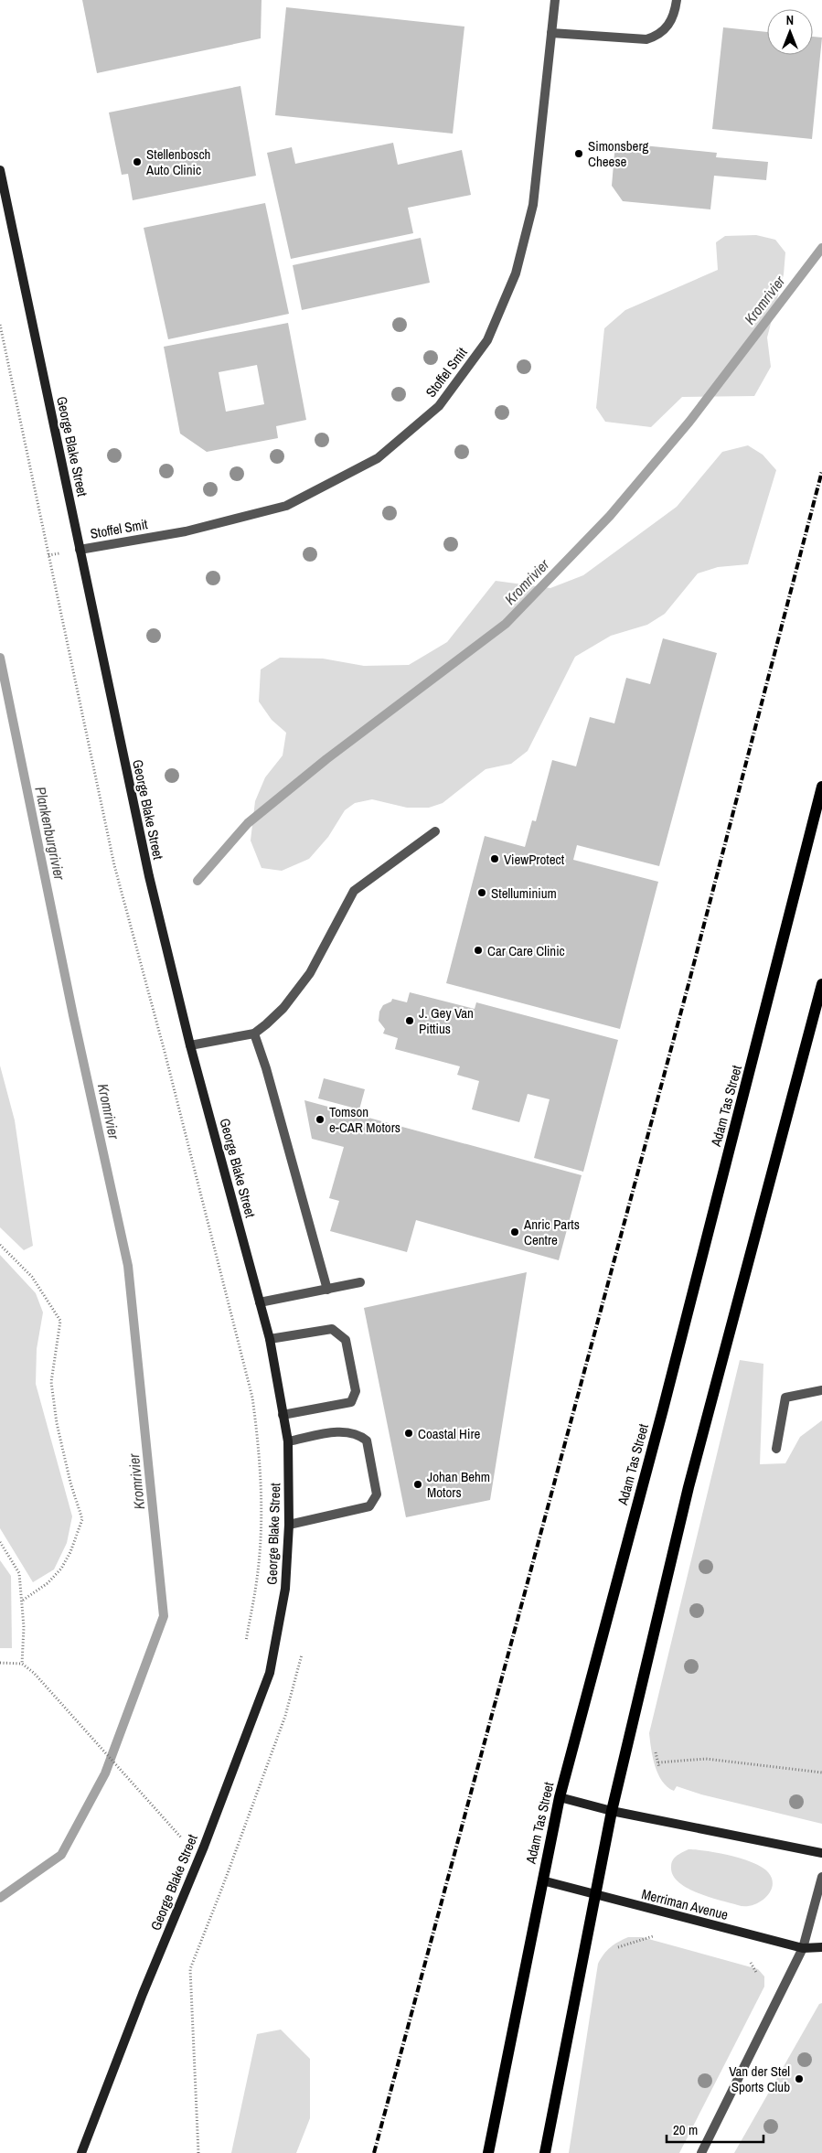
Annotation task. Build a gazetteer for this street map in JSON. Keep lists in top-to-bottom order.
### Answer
{
  "streets": {
    "main road": ["Adam Tas Street"],
    "street": ["Stoffel Smit", "George Blake Street", "Merriman Avenue"]
  },
  "crossings": [
    ["Stoffel Smit", "George Blake Street"],
    ["Adam Tas Street", "Merriman Avenue"]
  ],
  "water": ["Kromrivier", "Plankenburgrivier"],
  "places": [
    "Simonsberg Cheese",
    "Stellenbosch Auto Clinic",
    "ViewProtect",
    "Stelluminium",
    "Car Care Clinic",
    "J. Gey Van Pittius",
    "Tomson e-CAR Motors",
    "Anric Parts Centre",
    "Coastal Hire",
    "Johan Behm Motors",
    "Van der Stel Sports Club"
  ],
  "scale_bar": "20 m",
  "north": "top"
}
